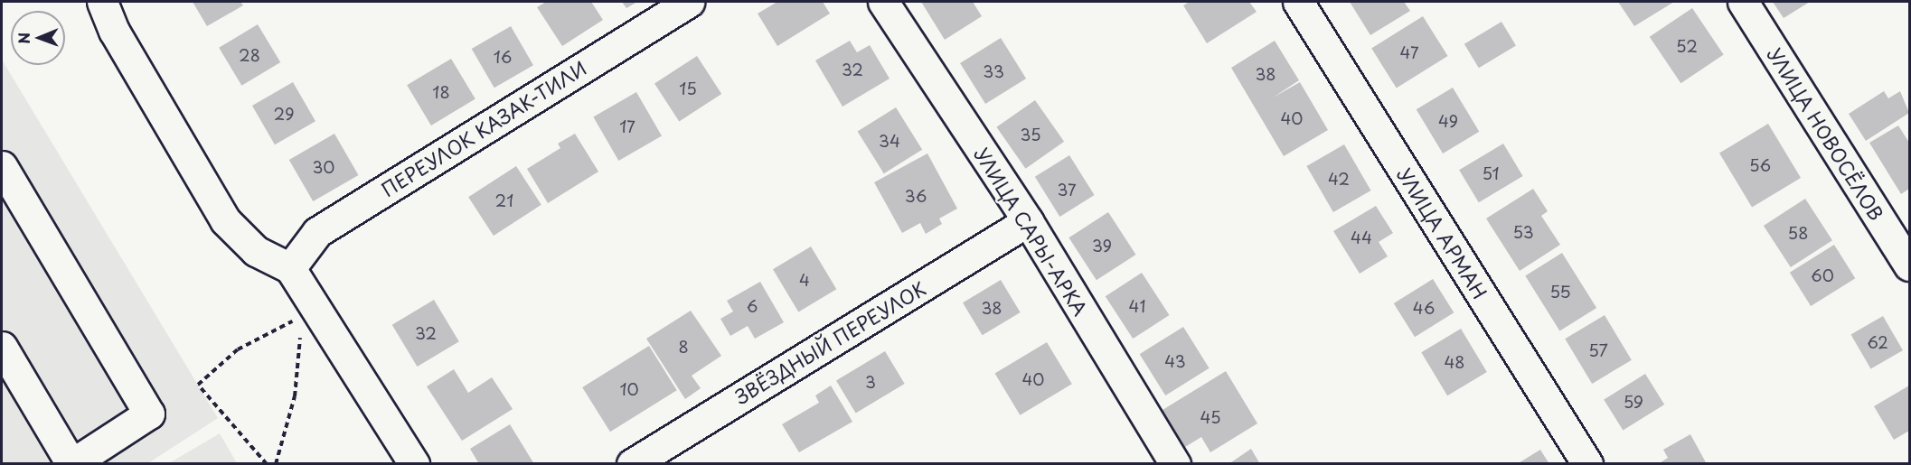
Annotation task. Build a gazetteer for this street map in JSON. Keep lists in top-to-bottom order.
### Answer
{
  "streets": {
    "lane": [
      "ПЕРЕУЛОК КАЗАК-ТИЛИ",
      "УЛИЦА НОВОСЁЛОВ",
      "УЛИЦА САРЫ-АРКА",
      "УЛИЦА АРМАН",
      "ЗВЁЗДНЫЙ ПЕРЕУЛОК"
    ]
  },
  "crossings": [
    ["УЛИЦА САРЫ-АРКА", "ЗВЁЗДНЫЙ ПЕРЕУЛОК"]
  ],
  "house_numbers": [
    "52",
    "47",
    "28",
    "16",
    "32",
    "33",
    "38",
    "15",
    "18",
    "29",
    "40",
    "49",
    "17",
    "35",
    "34",
    "56",
    "30",
    "51",
    "42",
    "37",
    "36",
    "21",
    "53",
    "58",
    "44",
    "39",
    "60",
    "4",
    "55",
    "6",
    "41",
    "38",
    "46",
    "32",
    "62",
    "8",
    "57",
    "43",
    "48",
    "40",
    "3",
    "10",
    "59",
    "45"
  ],
  "north": "left"
}
